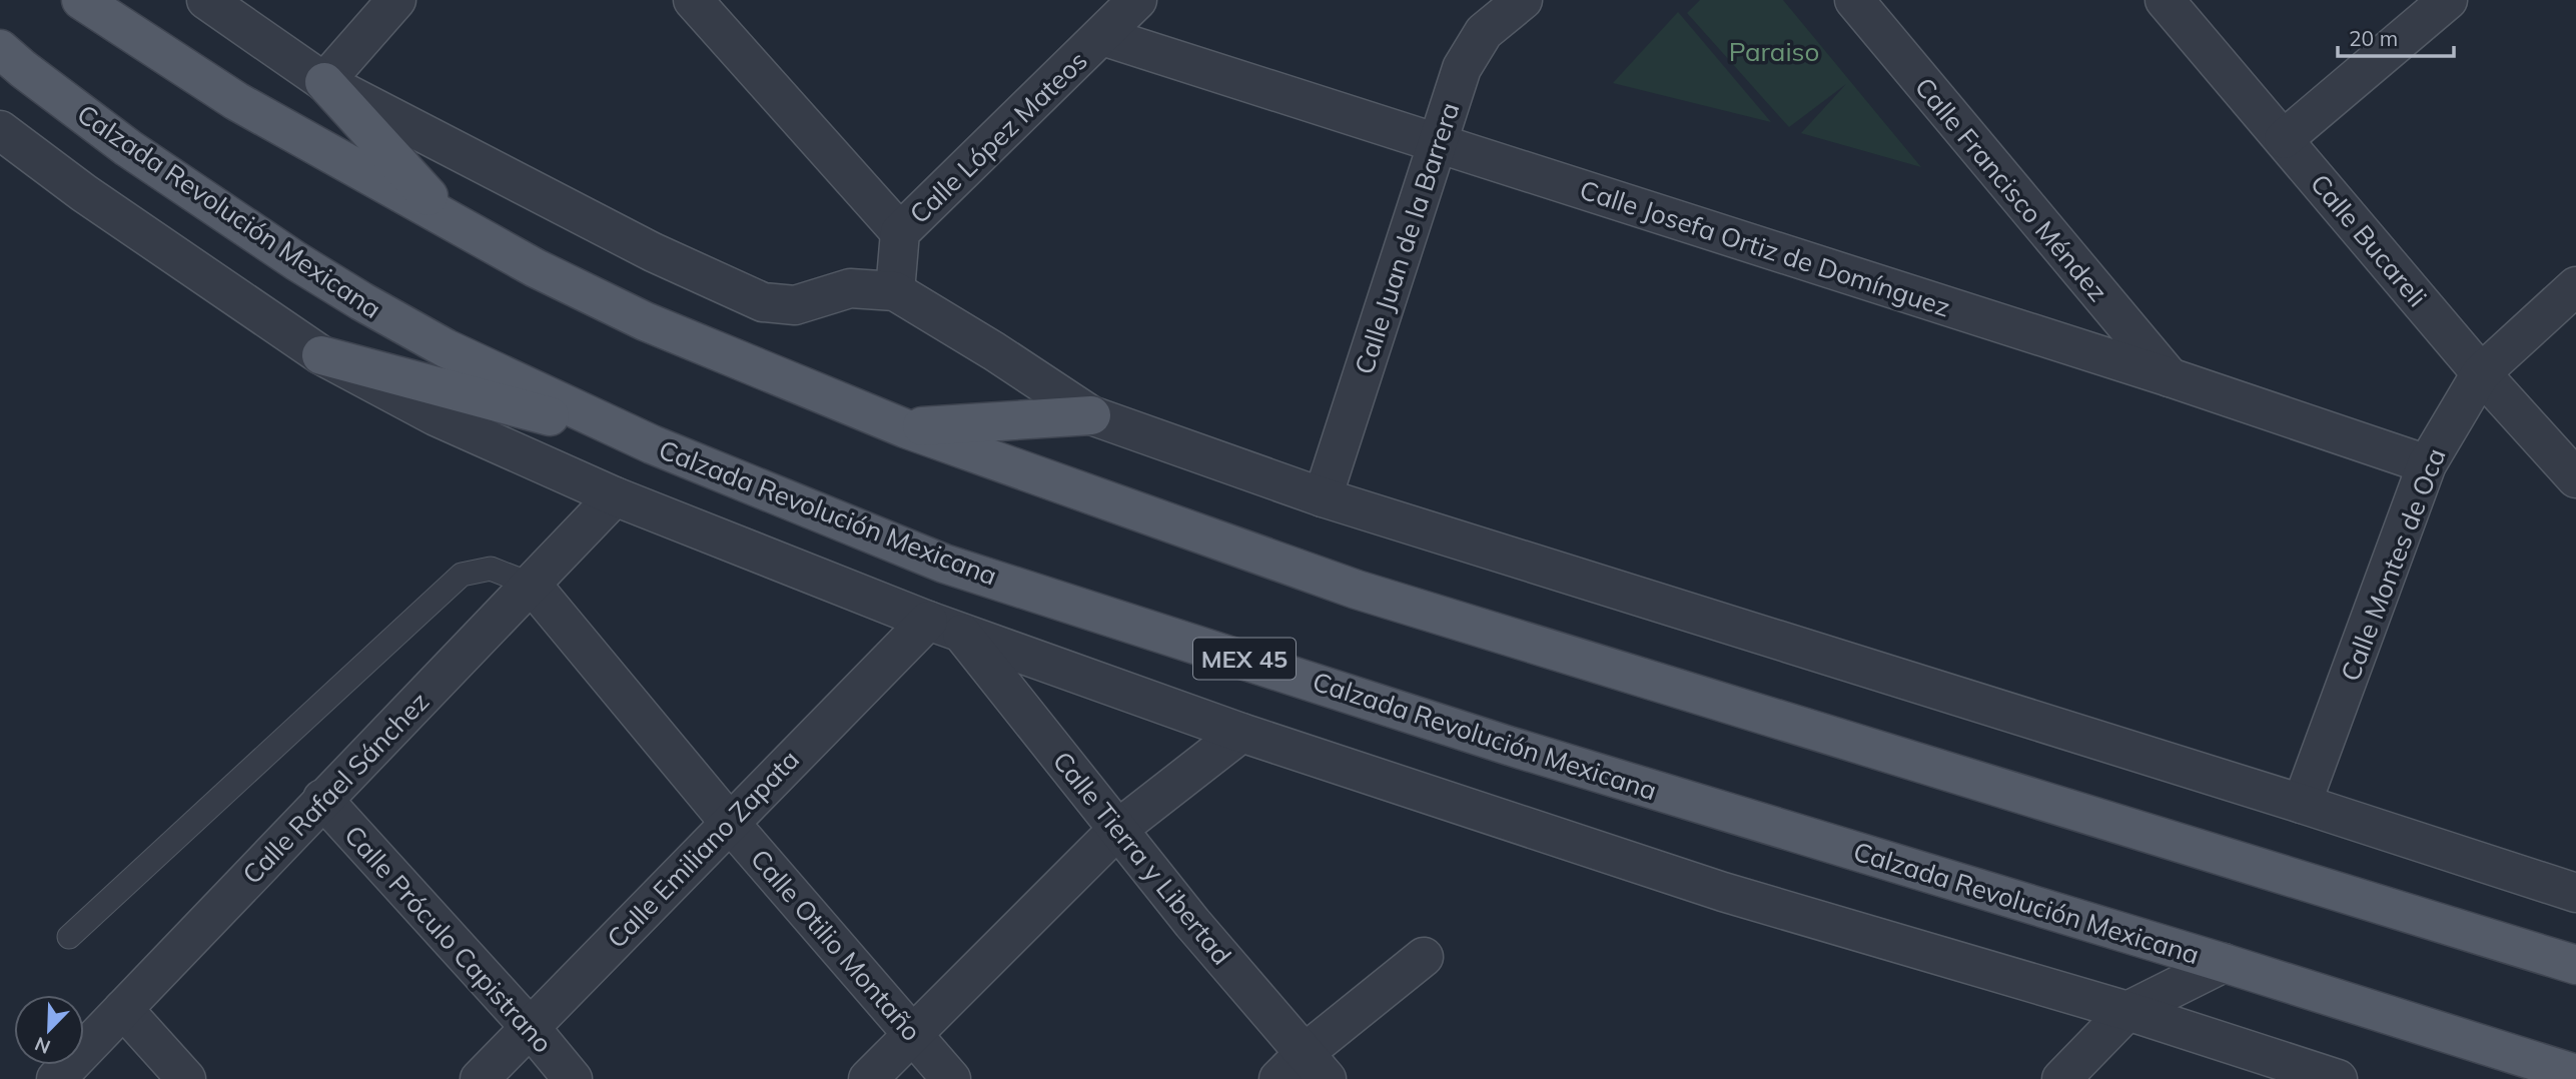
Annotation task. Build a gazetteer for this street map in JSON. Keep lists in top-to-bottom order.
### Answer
{
  "streets": {
    "main road": ["Calzada Revolución Mexicana", "MEX 45"],
    "street": [
      "Calle López Mateos",
      "Calle Francisco Méndez",
      "Calle Juan de la Barrera",
      "Calle Bucareli",
      "Calle Josefa Ortiz de Domínguez",
      "Calle Montes de Oca",
      "Calle Rafael Sánchez",
      "Calle Emiliano Zapata",
      "Calle Tierra y Libertad",
      "Calle Próculo Capistrano",
      "Calle Otilio Montaño"
    ]
  },
  "crossings": [
    ["Calle López Mateos", "Calle Josefa Ortiz de Domínguez"],
    ["Calle Francisco Méndez", "Calle Josefa Ortiz de Domínguez"],
    ["Calle Juan de la Barrera", "Calle Josefa Ortiz de Domínguez"],
    ["Calle Bucareli", "Calle Montes de Oca"],
    ["Calle Josefa Ortiz de Domínguez", "Calle Montes de Oca"],
    ["Calle Rafael Sánchez", "Calle Próculo Capistrano"],
    ["Calle Rafael Sánchez", "Calle Otilio Montaño"],
    ["Calle Emiliano Zapata", "Calle Tierra y Libertad"],
    ["Calle Emiliano Zapata", "Calle Próculo Capistrano"],
    ["Calle Emiliano Zapata", "Calle Otilio Montaño"]
  ],
  "parks": ["Paraiso"],
  "scale_bar": "20 m",
  "north": "bottom left"
}
